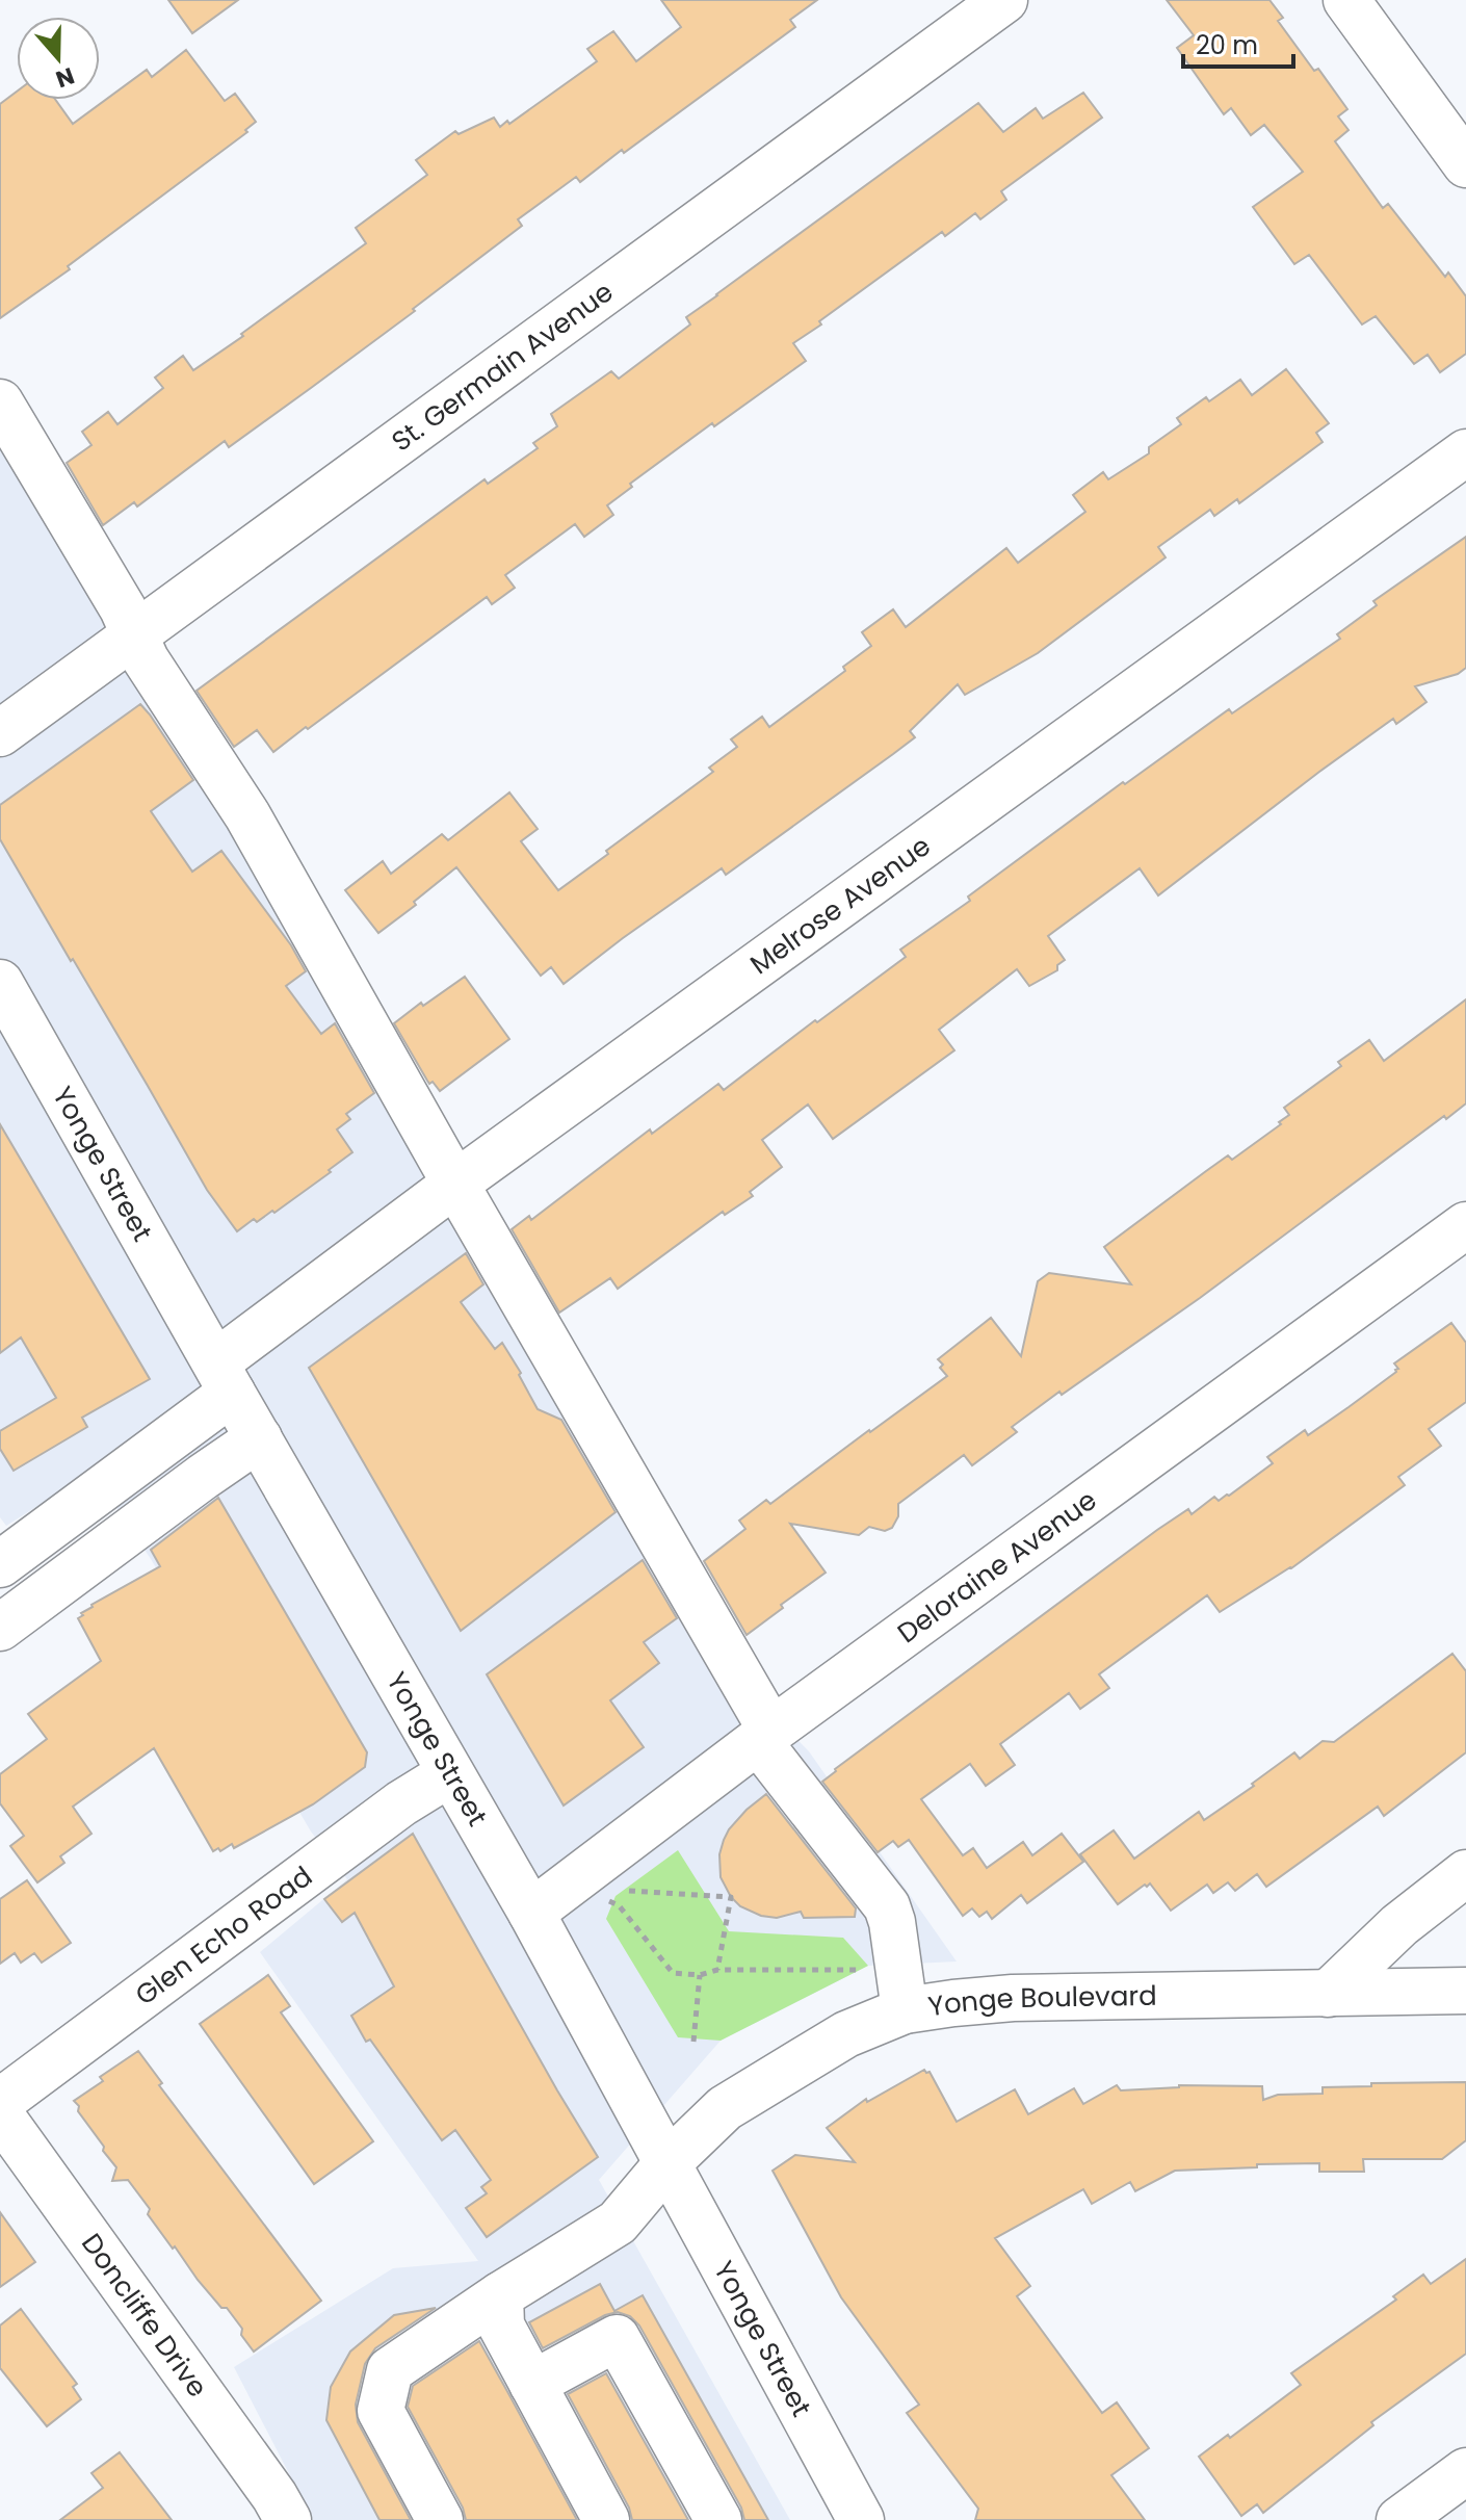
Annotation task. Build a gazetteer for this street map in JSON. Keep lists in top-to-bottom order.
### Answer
{
  "streets": {
    "street": [
      "St. Germain Avenue",
      "Melrose Avenue",
      "Yonge Street",
      "Deloraine Avenue",
      "Glen Echo Road",
      "Yonge Boulevard",
      "Doncliffe Drive"
    ]
  },
  "crossings": [
    ["Melrose Avenue", "Yonge Street"],
    ["Yonge Street", "Deloraine Avenue"],
    ["Yonge Street", "Glen Echo Road"],
    ["Yonge Street", "Yonge Boulevard"]
  ],
  "scale_bar": "20 m",
  "north": "bottom"
}
